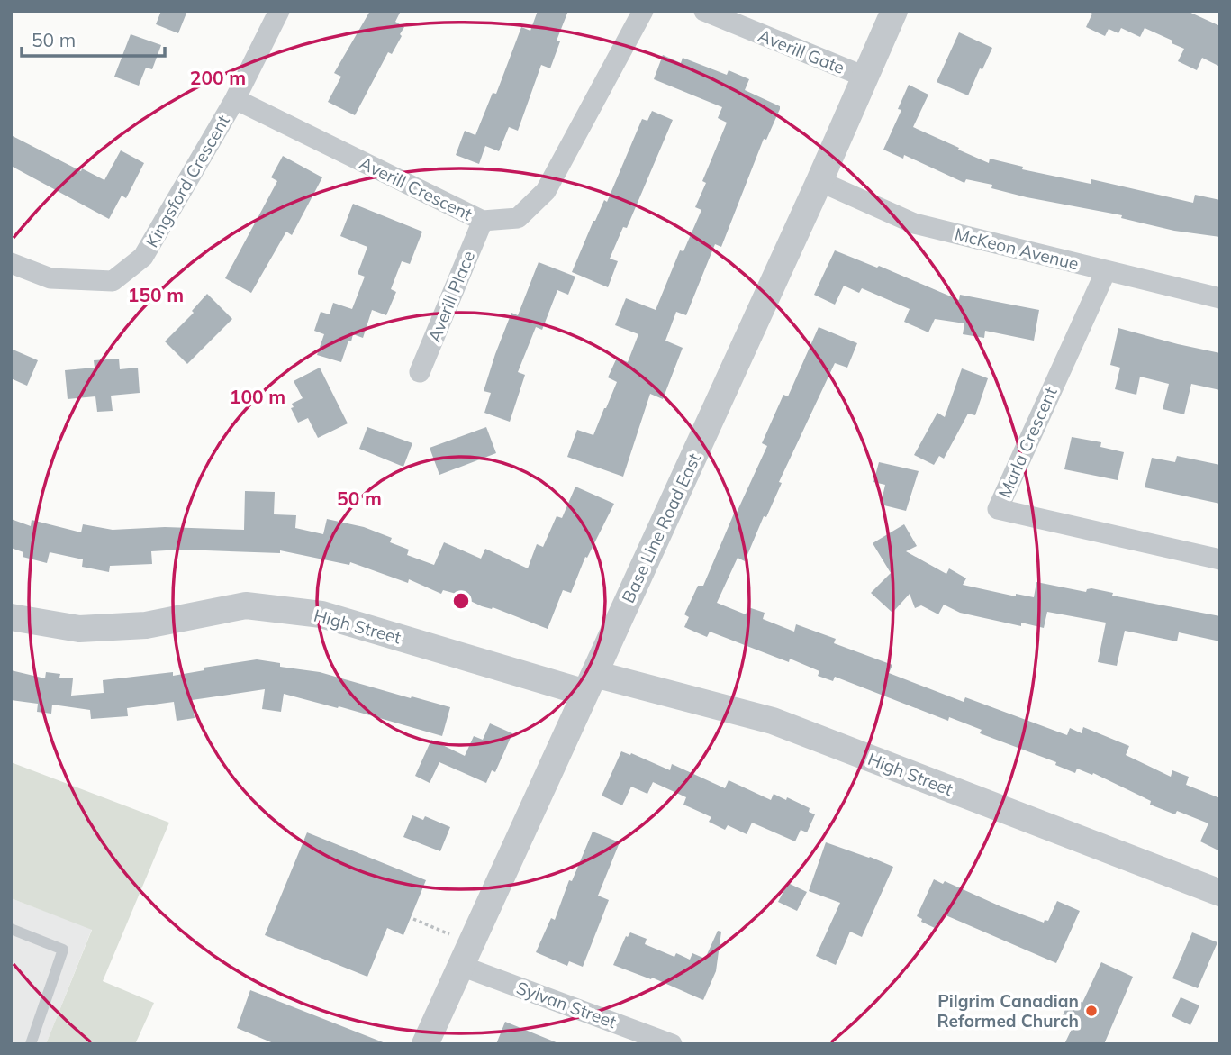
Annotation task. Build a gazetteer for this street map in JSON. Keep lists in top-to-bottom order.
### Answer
{
  "streets": {
    "street": [
      "Averill Gate",
      "Kingsford Crescent",
      "Averill Crescent",
      "McKeon Avenue",
      "Averill Place",
      "Marla Crescent",
      "Base Line Road East",
      "High Street",
      "Sylvan Street"
    ]
  },
  "crossings": [
    ["Averill Gate", "Base Line Road East"],
    ["Kingsford Crescent", "Averill Crescent"],
    ["Averill Crescent", "Averill Place"],
    ["McKeon Avenue", "Marla Crescent"],
    ["McKeon Avenue", "Base Line Road East"],
    ["Base Line Road East", "High Street"],
    ["Base Line Road East", "Sylvan Street"]
  ],
  "places": ["Pilgrim Canadian Reformed Church"],
  "scale_bar": "50 m",
  "rings": [
    "200 m",
    "150 m",
    "100 m",
    "50 m"
  ]
}
